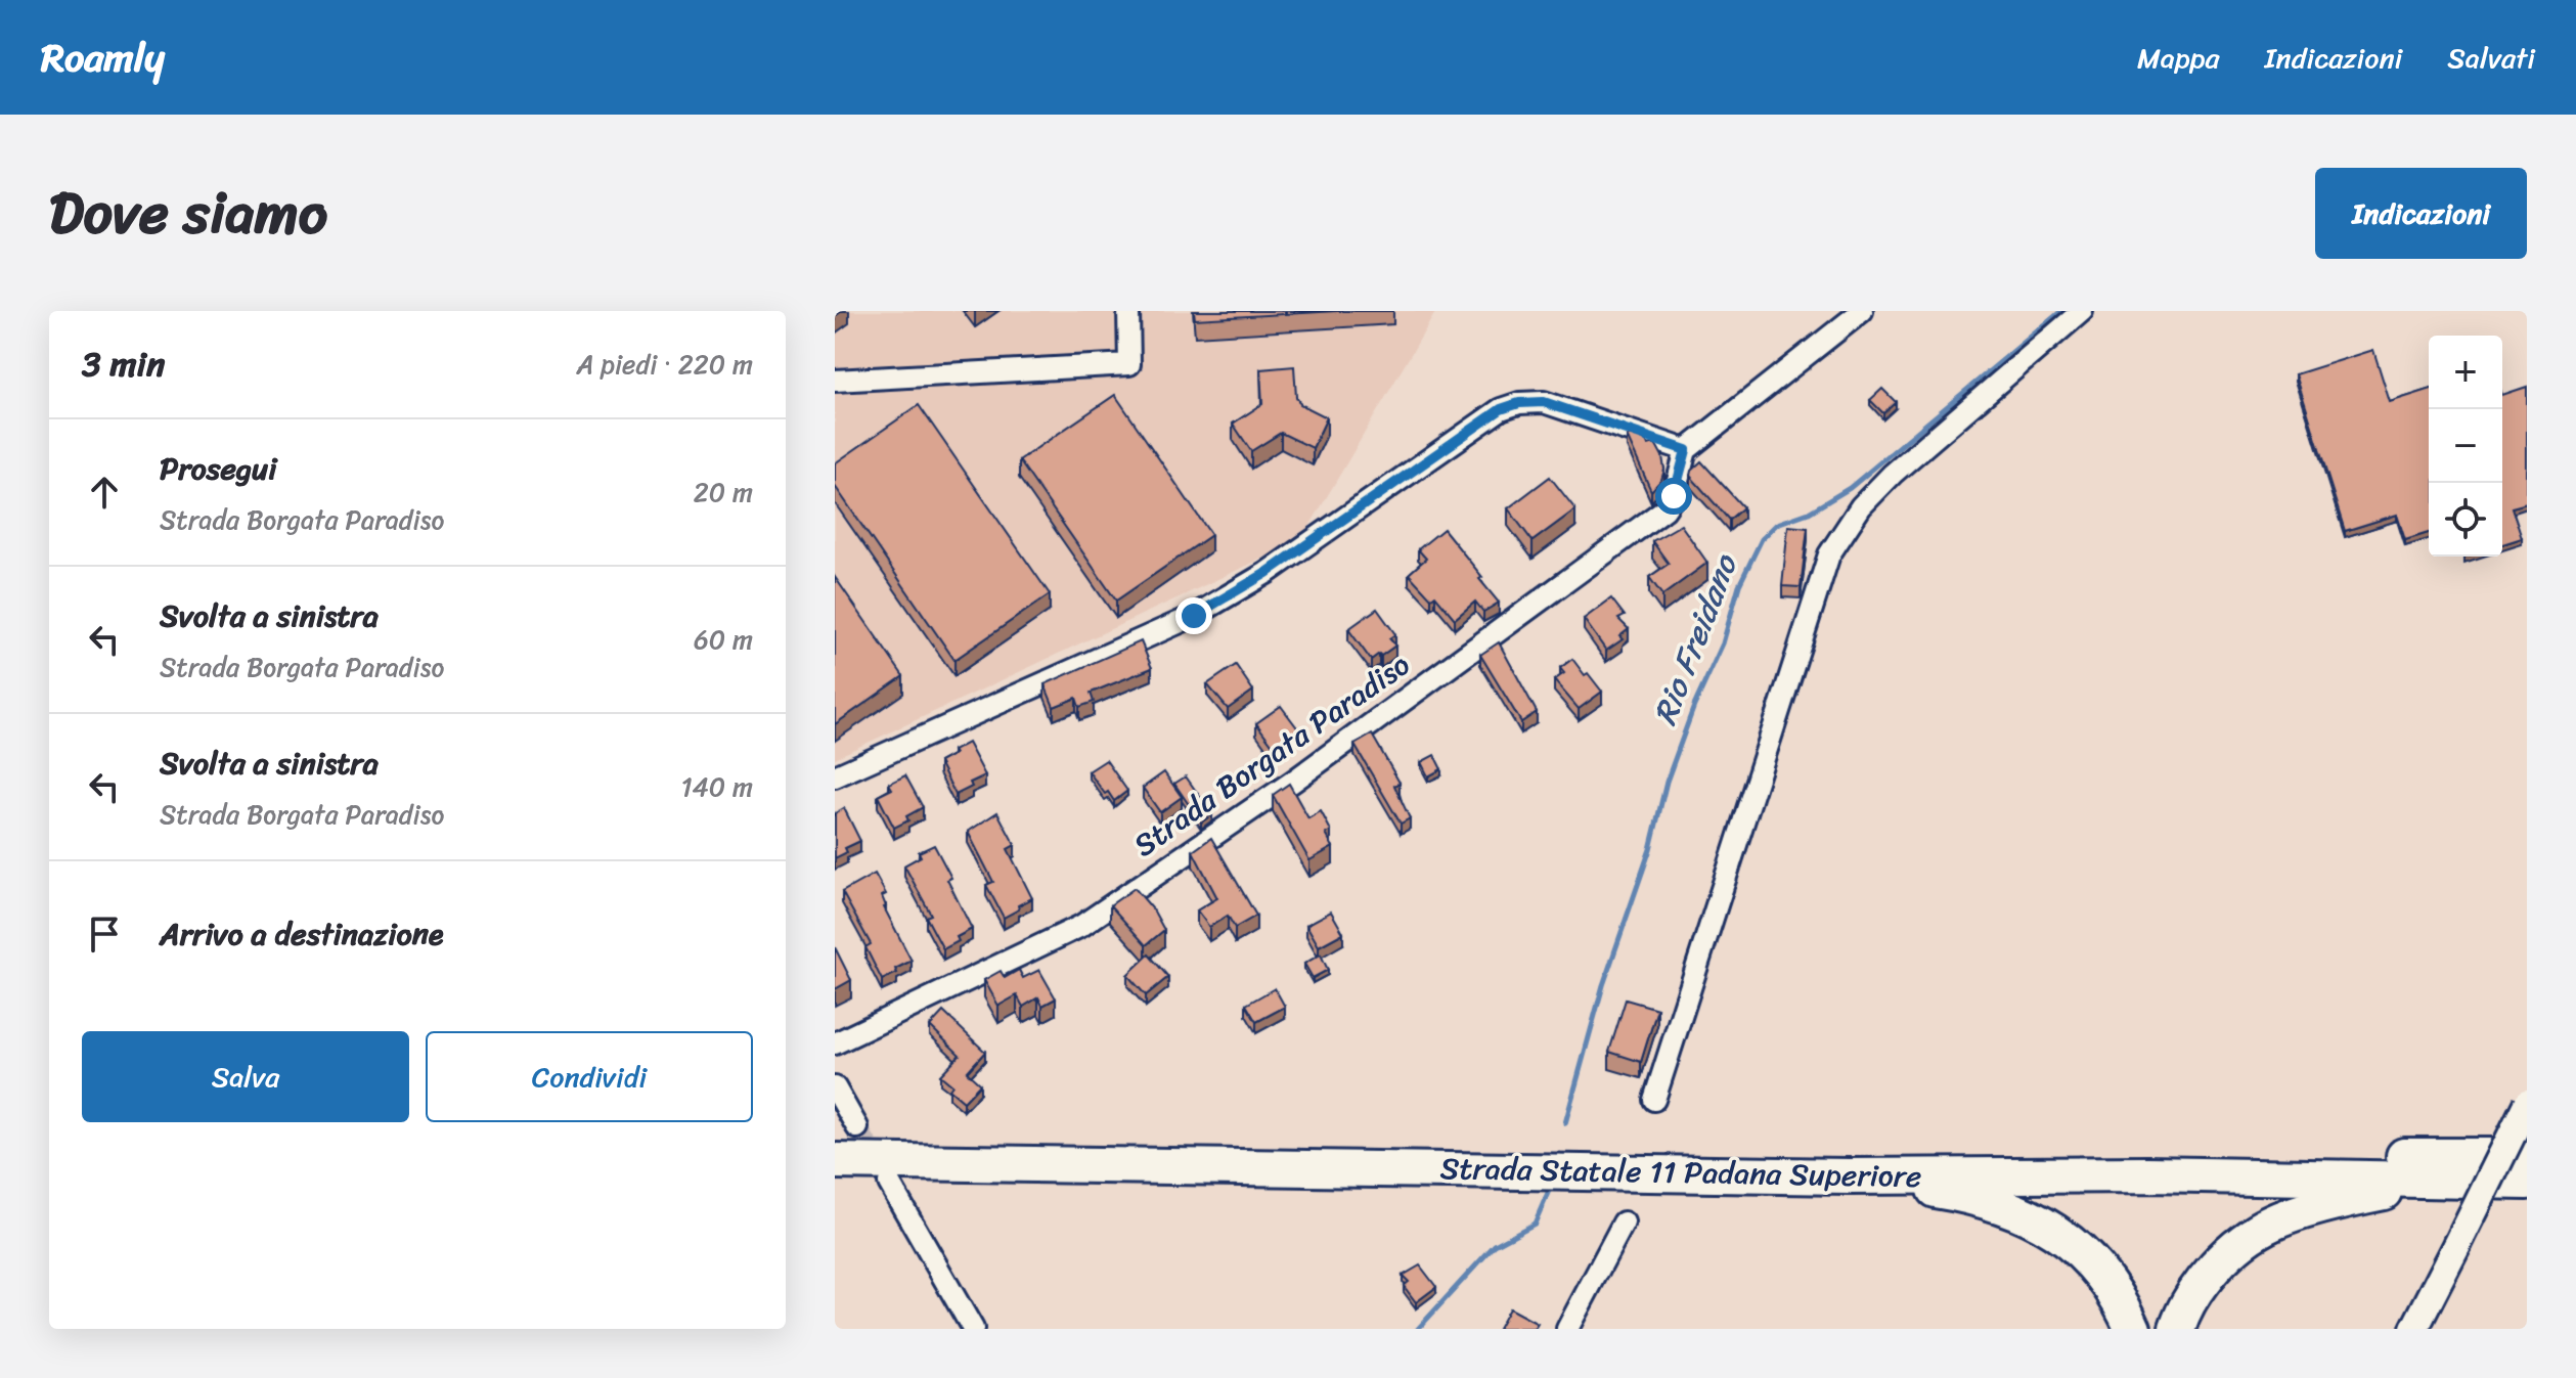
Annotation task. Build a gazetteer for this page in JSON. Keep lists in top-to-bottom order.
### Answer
{
  "streets": {
    "highway": ["Strada Statale 11 Padana Superiore"],
    "street": ["Strada Borgata Paradiso"]
  },
  "water": ["Rio Freidano"],
  "page": {
    "header": "Roamly",
    "nav": ["Mappa", "Indicazioni", "Salvati"],
    "title": "Dove siamo",
    "buttons": [
      "Indicazioni",
      ["Salva", "Condividi"]
    ],
    "heading": ["3 min", "A piedi · 220 m"],
    "map_buttons": ["+", "−"],
    "list": [
      ["Prosegui", "Strada Borgata Paradiso", "20 m"],
      ["Svolta a sinistra", "Strada Borgata Paradiso", "60 m"],
      ["Svolta a sinistra", "Strada Borgata Paradiso", "140 m"],
      "Arrivo a destinazione"
    ]
  }
}
